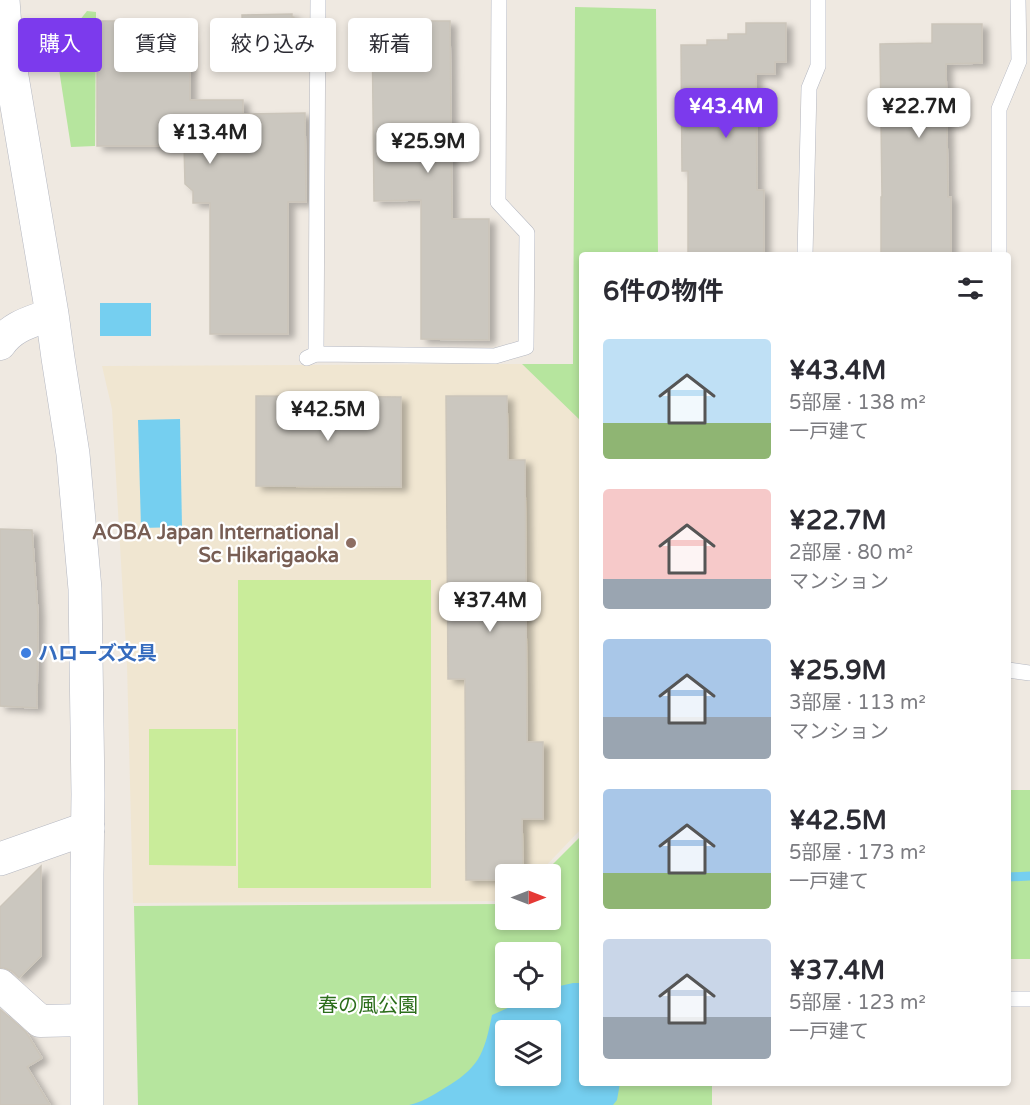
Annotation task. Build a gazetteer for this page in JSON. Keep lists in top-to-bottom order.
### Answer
{
  "parks": ["春の風公園"],
  "places": ["AOBA Japan International Sc Hikarigaoka", "ハローズ文具"],
  "north": "right",
  "page": {
    "chip": [
      "購入",
      "賃貸",
      "絞り込み",
      "新着"
    ],
    "price": [
      "¥43.4M",
      "¥22.7M",
      "¥13.4M",
      "¥25.9M",
      "¥42.5M",
      "¥37.4M"
    ],
    "heading": "6件の物件",
    "list": [
      {
        "name": "¥43.4M",
        "note": "5部屋 · 138 m² · 一戸建て"
      },
      {
        "name": "¥22.7M",
        "note": "2部屋 · 80 m² · マンション"
      },
      {
        "name": "¥25.9M",
        "note": "3部屋 · 113 m² · マンション"
      },
      {
        "name": "¥42.5M",
        "note": "5部屋 · 173 m² · 一戸建て"
      },
      {
        "name": "¥37.4M",
        "note": "5部屋 · 123 m² · 一戸建て"
      }
    ]
  }
}
